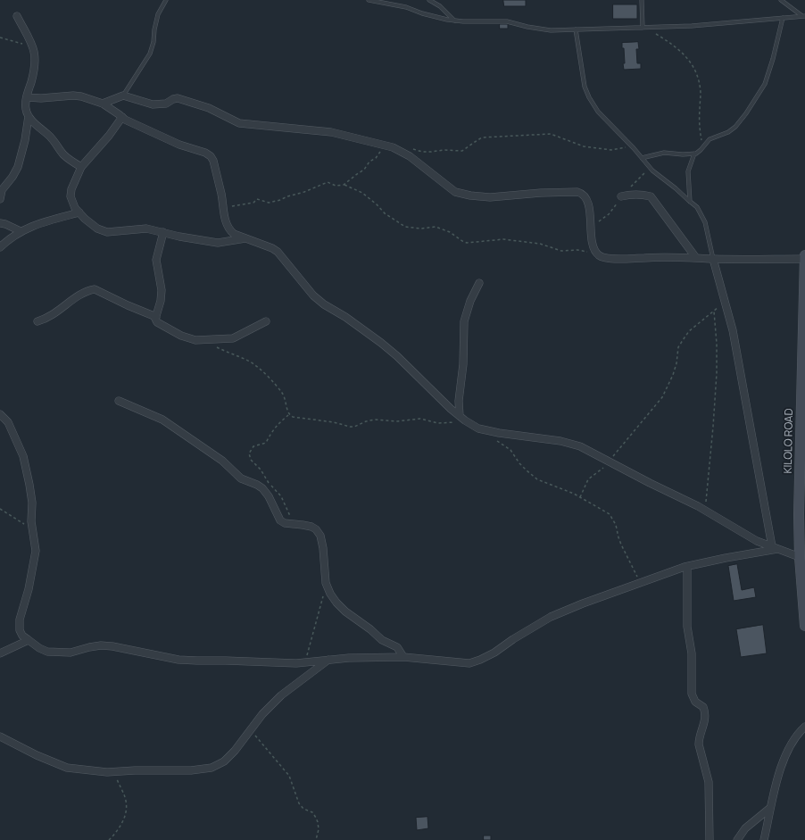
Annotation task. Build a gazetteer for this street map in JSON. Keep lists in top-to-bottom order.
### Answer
{
  "streets": {
    "main road": ["KILOLO ROAD"]
  }
}
